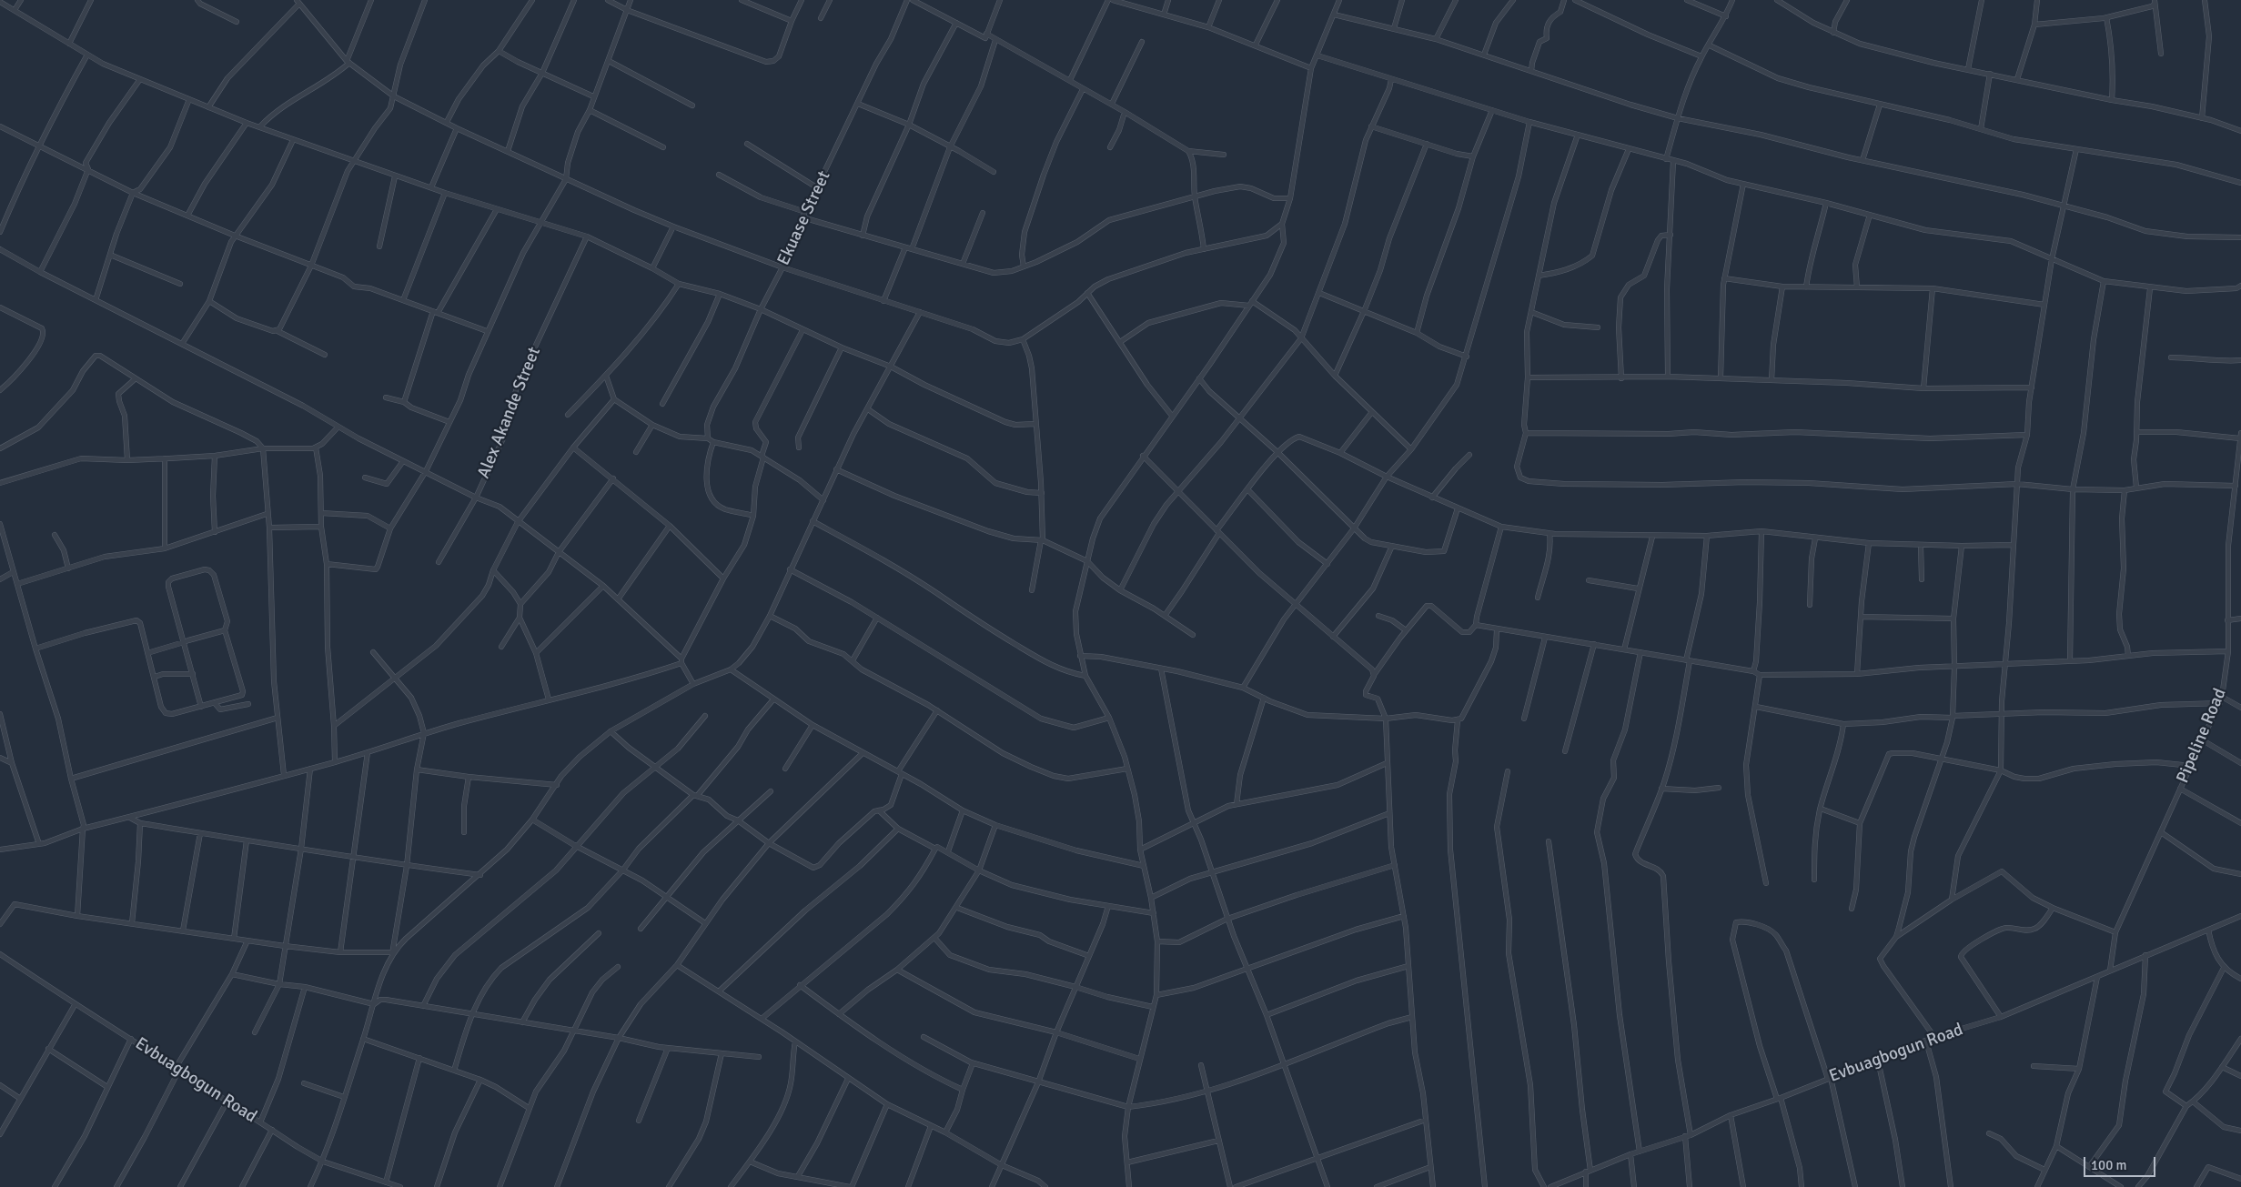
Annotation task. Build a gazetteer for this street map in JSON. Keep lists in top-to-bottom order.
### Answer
{
  "streets": {
    "street": [
      "Ekuase Street",
      "Alex Akande Street",
      "Pipeline Road",
      "Evbuagbogun Road"
    ]
  },
  "crossings": [
    ["Pipeline Road", "Evbuagbogun Road"]
  ],
  "scale_bar": "100 m"
}
